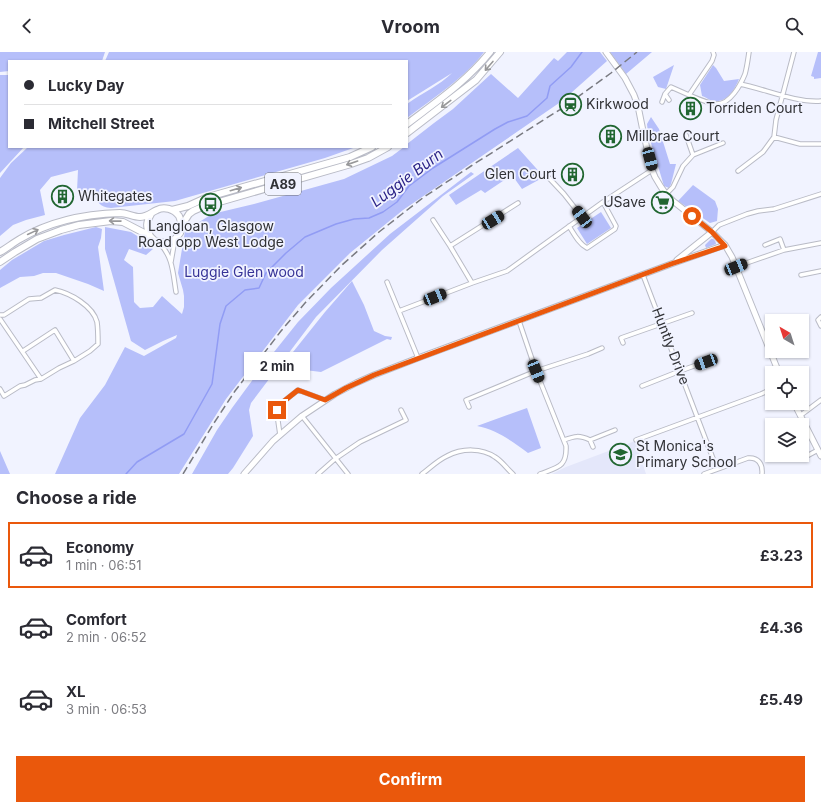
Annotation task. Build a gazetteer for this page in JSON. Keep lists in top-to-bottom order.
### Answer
{
  "streets": {
    "main road": ["A89"],
    "street": ["Huntly Drive"]
  },
  "water": ["Luggie Burn"],
  "parks": ["Luggie Glen wood"],
  "places": {
    "station": ["Kirkwood"],
    "building": [
      "Torriden Court",
      "Millbrae Court",
      "Glen Court",
      "Whitegates"
    ],
    "supermarket": ["USave"],
    "bus stop": ["Langloan, Glasgow Road opp West Lodge"],
    "school or university": ["St Monica's Primary School"]
  },
  "north": "top left",
  "page": {
    "header": "Vroom",
    "banner": ["Lucky Day", "Mitchell Street"],
    "bubble": "2 min",
    "heading": "Choose a ride",
    "list": [
      {
        "name": "Economy",
        "note": "1 min · 06:51",
        "value": "£3.23"
      },
      {
        "name": "Comfort",
        "note": "2 min · 06:52",
        "value": "£4.36"
      },
      {
        "name": "XL",
        "note": "3 min · 06:53",
        "value": "£5.49"
      }
    ],
    "buttons": "Confirm"
  }
}
